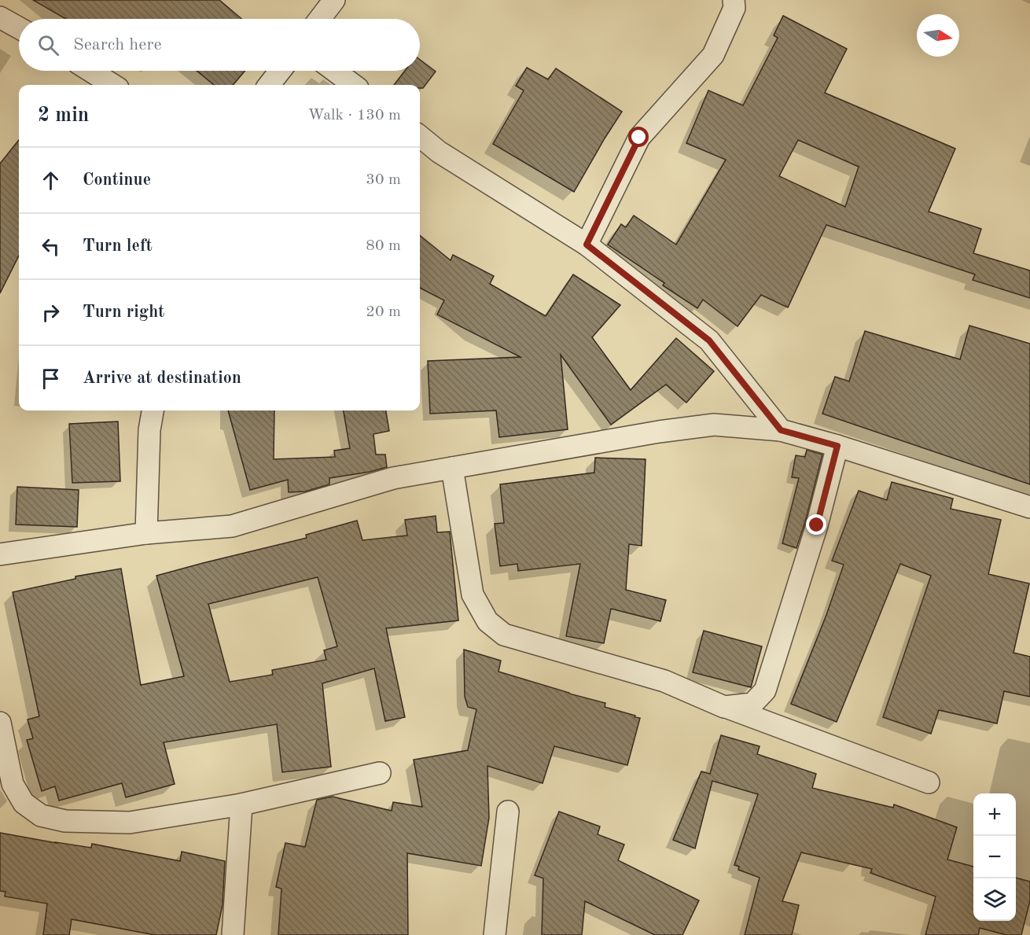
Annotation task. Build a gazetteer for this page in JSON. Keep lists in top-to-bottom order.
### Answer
{
  "north": "right",
  "page": {
    "search": "Search here",
    "heading": ["2 min", "Walk · 130 m"],
    "list": [
      ["Continue", "30 m"],
      ["Turn left", "80 m"],
      ["Turn right", "20 m"],
      "Arrive at destination"
    ],
    "map_buttons": ["+", "−"]
  }
}
